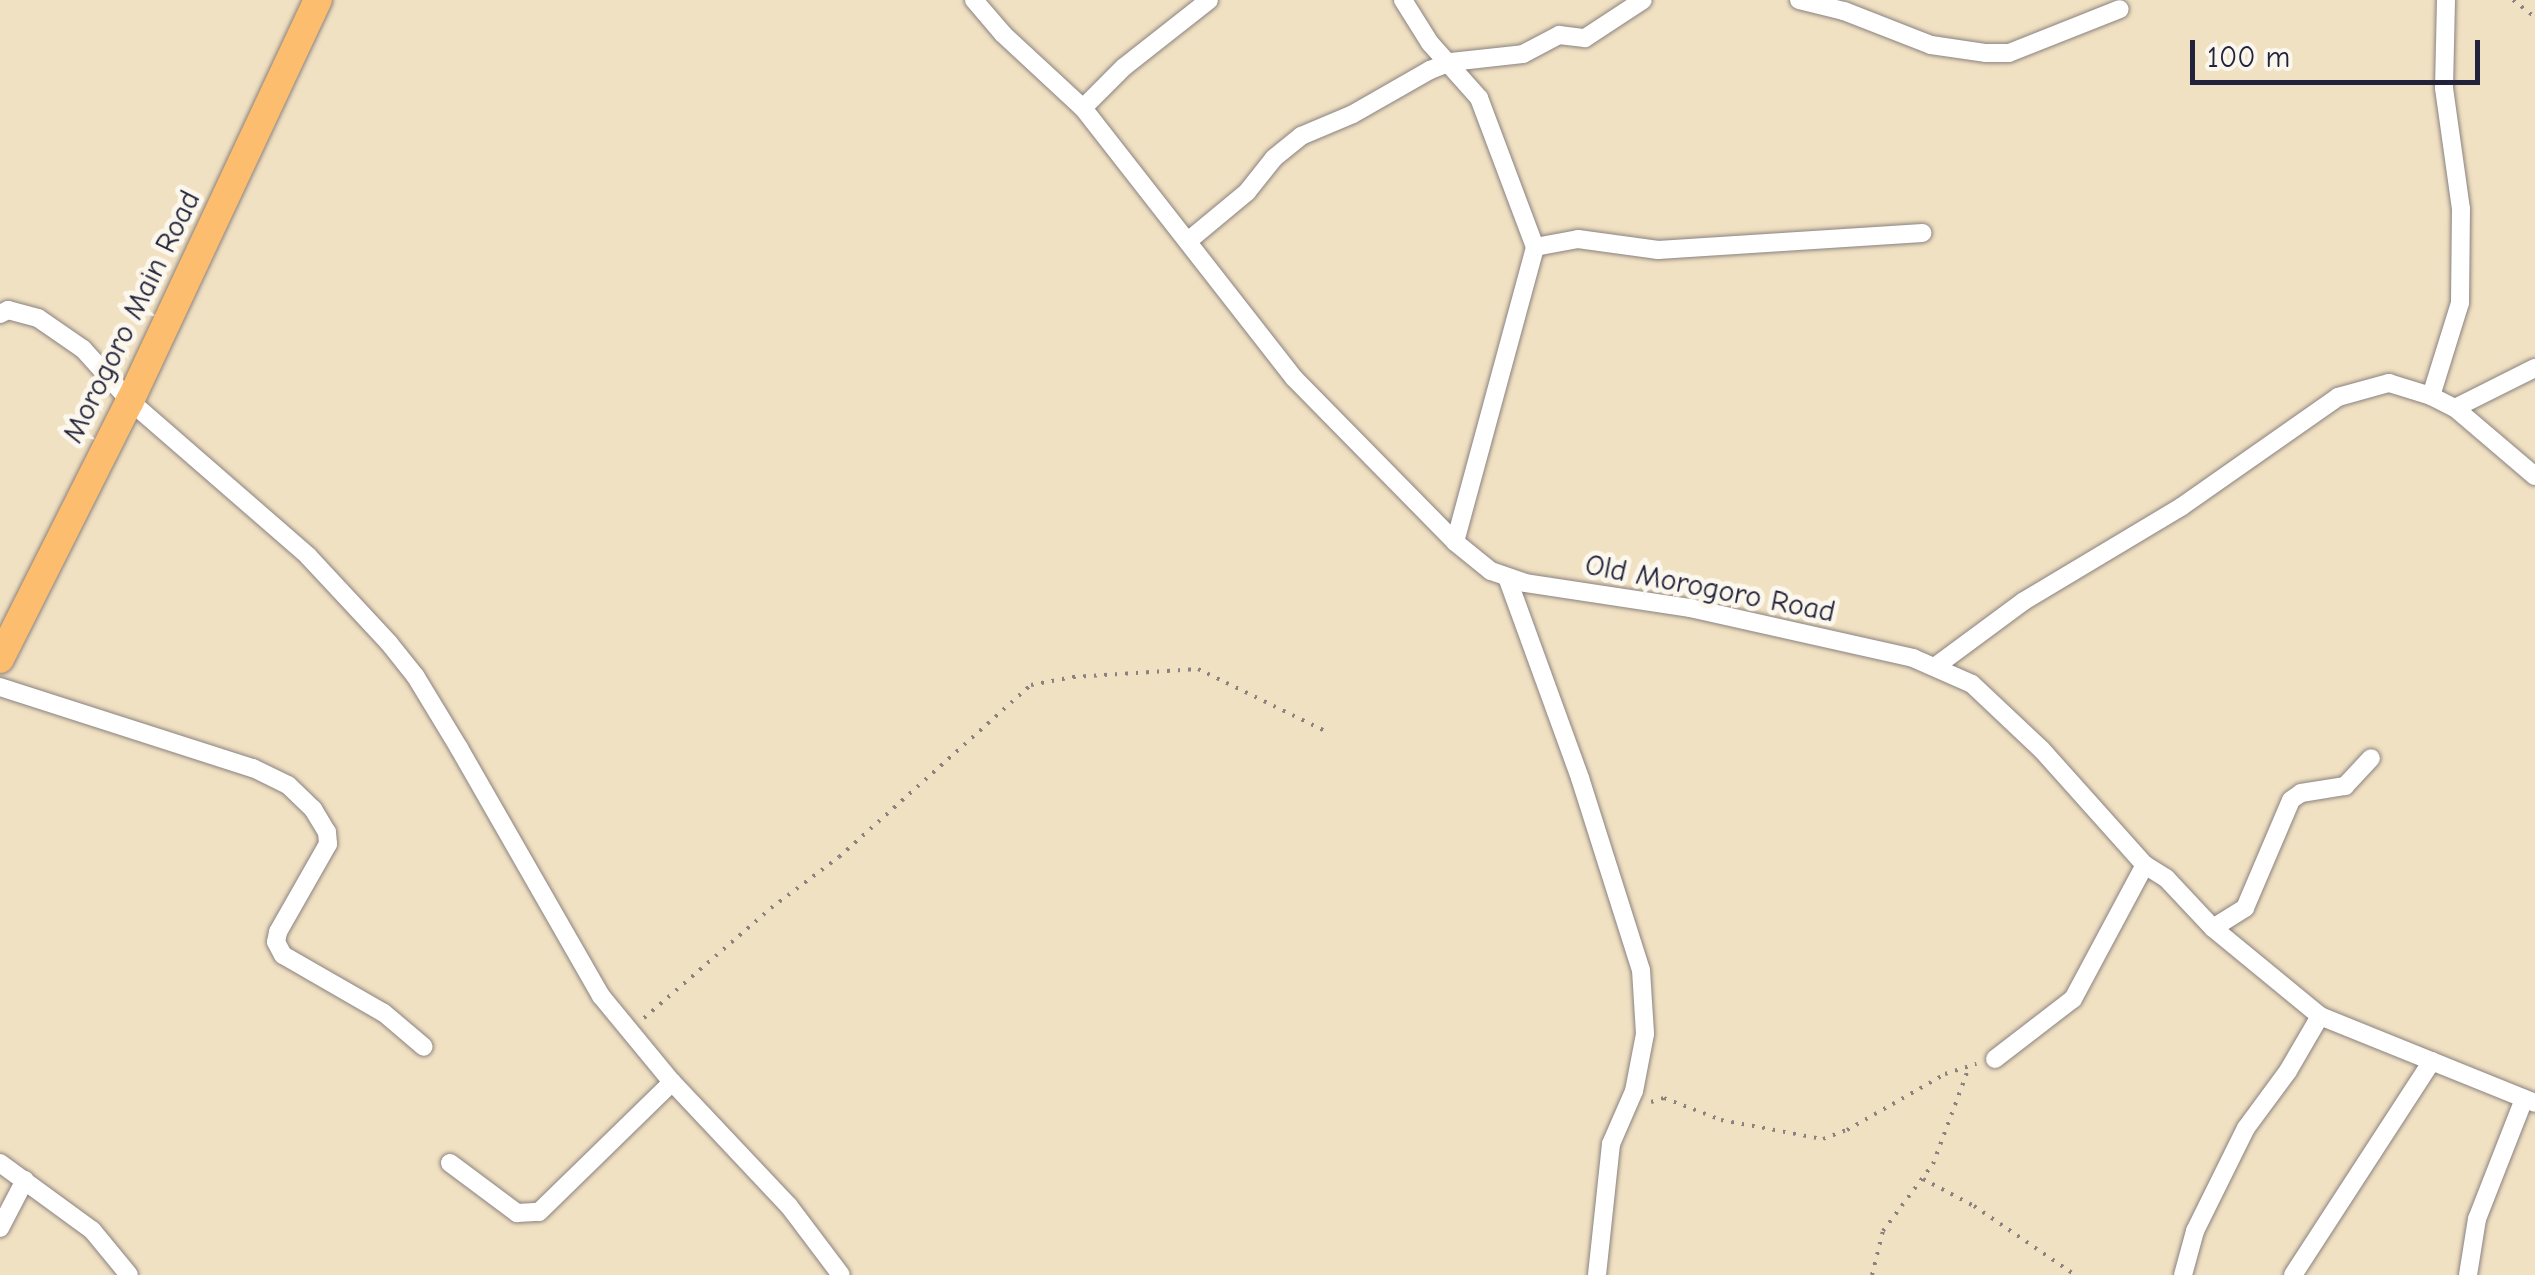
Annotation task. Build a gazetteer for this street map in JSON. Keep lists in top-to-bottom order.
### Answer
{
  "streets": {
    "highway": ["Morogoro Main Road"],
    "street": ["Old Morogoro Road"]
  },
  "scale_bar": "100 m"
}
